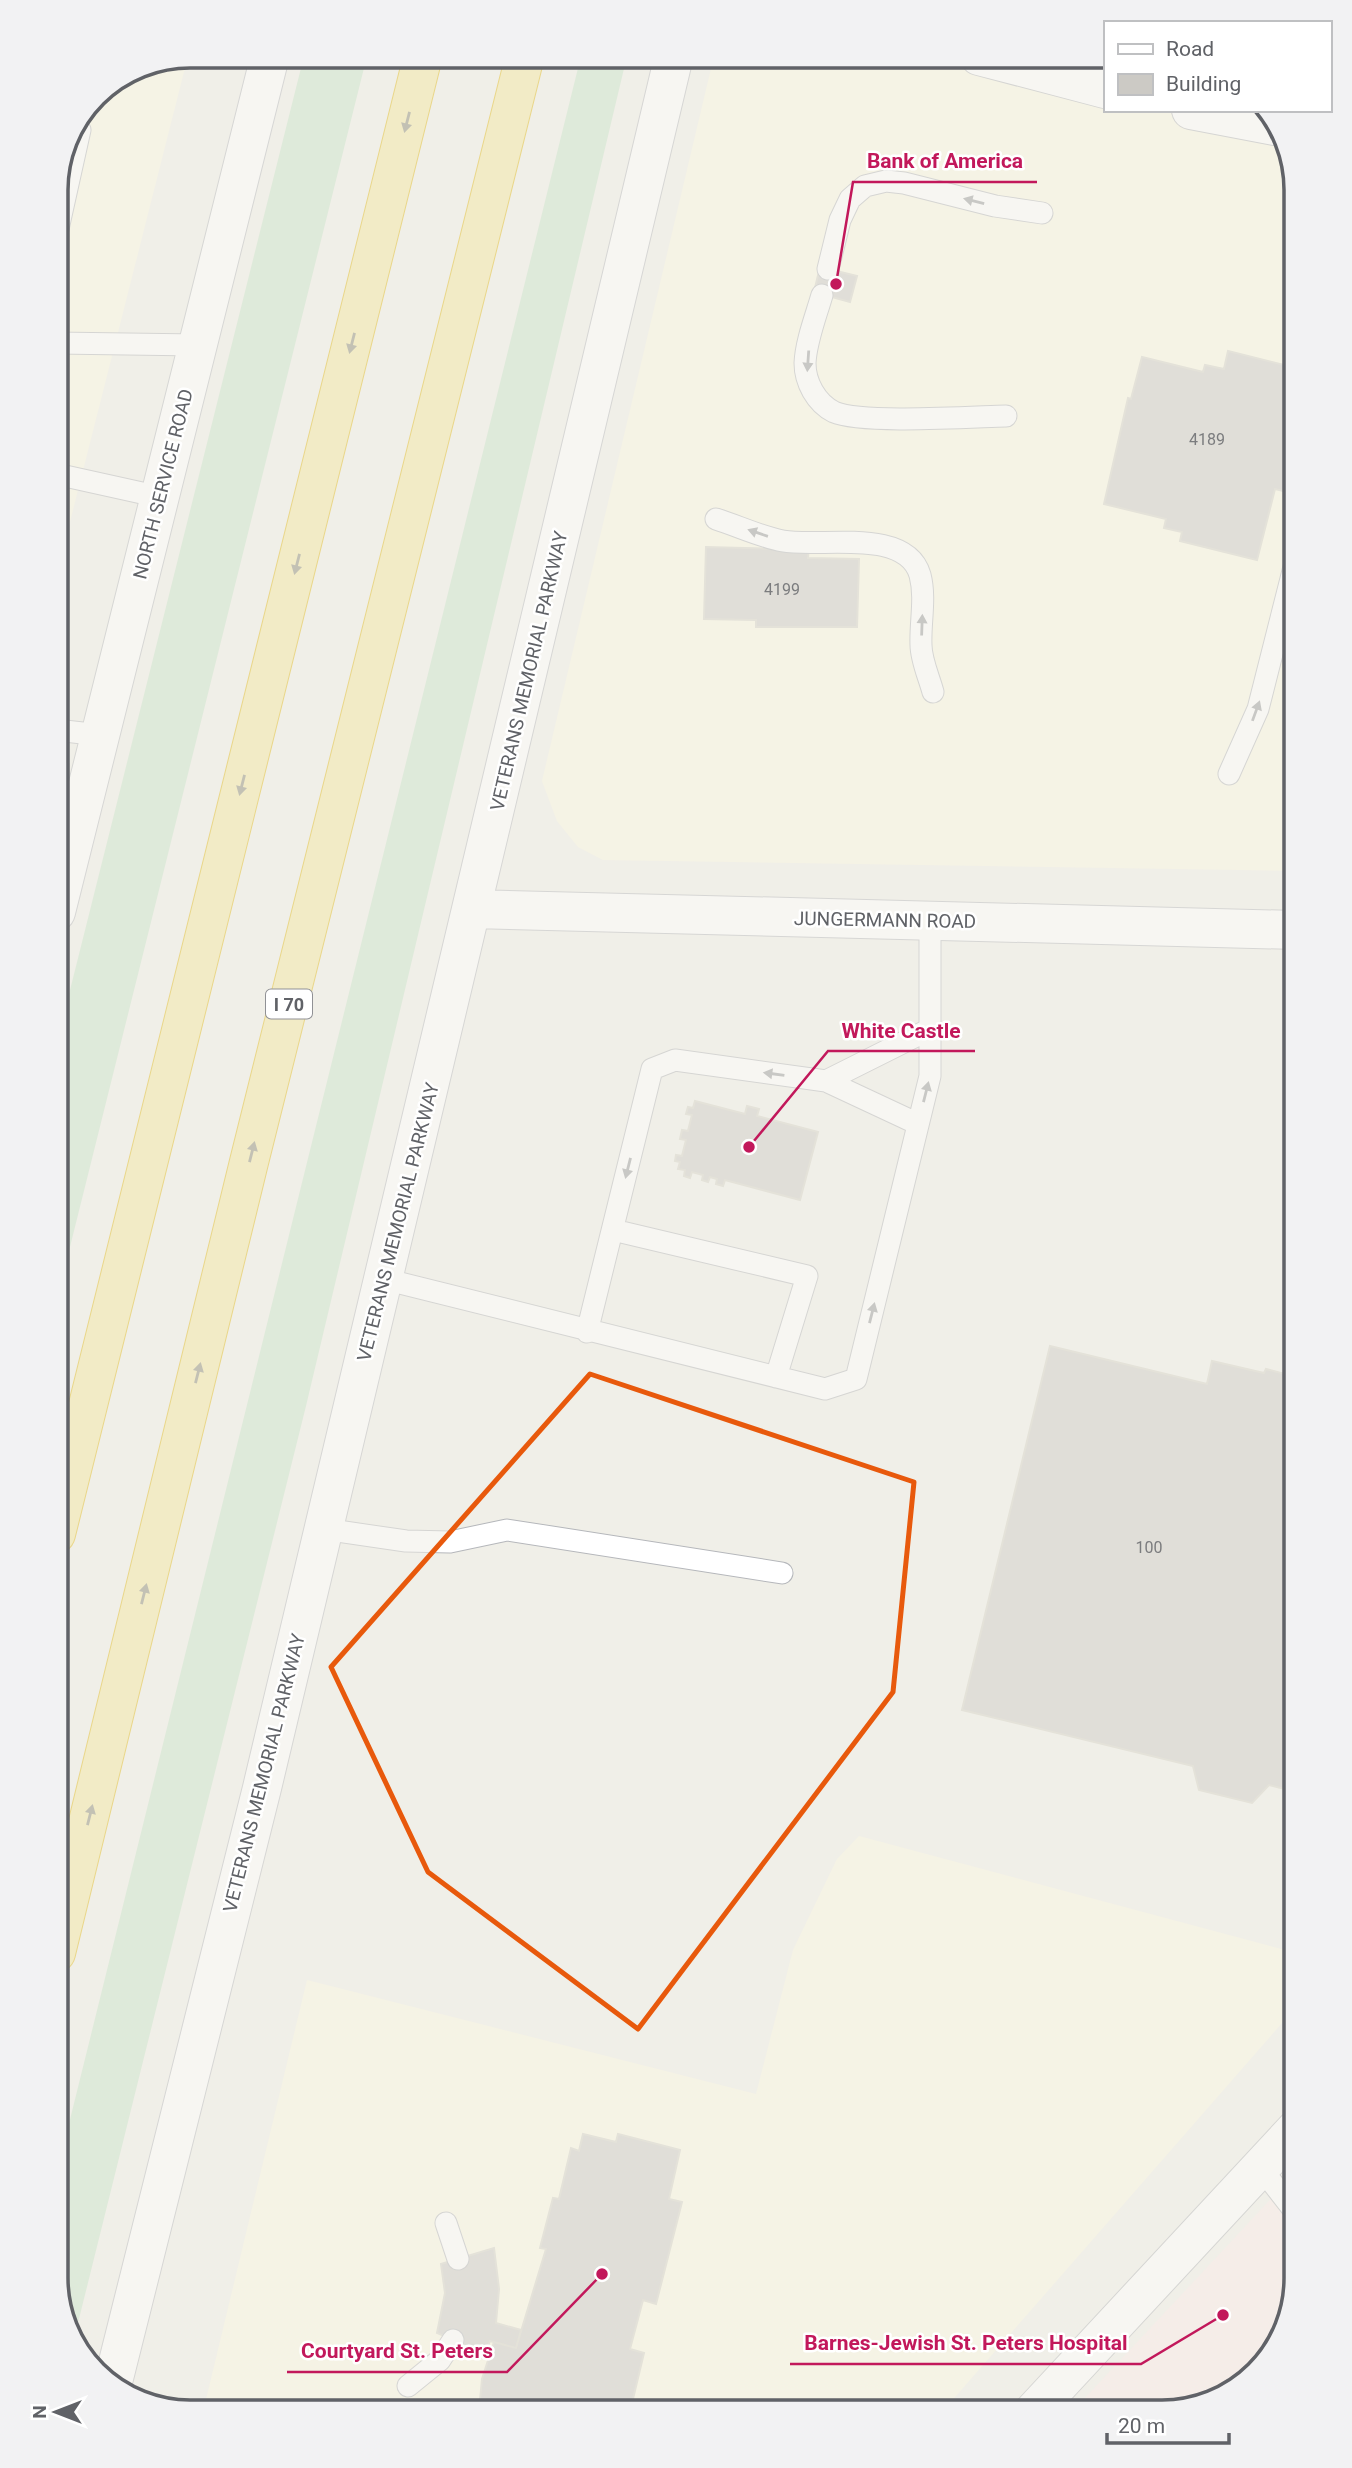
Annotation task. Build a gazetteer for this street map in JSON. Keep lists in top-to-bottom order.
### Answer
{
  "streets": {
    "highway": ["I 70"],
    "main road": ["NORTH SERVICE ROAD", "VETERANS MEMORIAL PARKWAY", "JUNGERMANN ROAD"]
  },
  "crossings": [
    ["VETERANS MEMORIAL PARKWAY", "JUNGERMANN ROAD"]
  ],
  "places": [
    "Bank of America",
    "White Castle",
    "Courtyard St. Peters",
    "Barnes-Jewish St. Peters Hospital"
  ],
  "house_numbers": ["4189", "4199", "100"],
  "legend": ["Road", "Building"],
  "scale_bar": "20 m",
  "north": "left"
}
